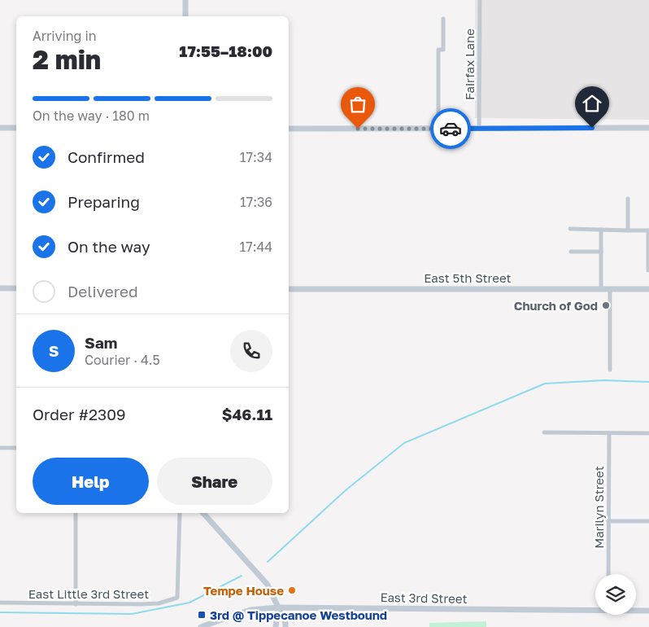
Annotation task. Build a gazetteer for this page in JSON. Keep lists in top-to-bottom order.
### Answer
{
  "streets": {
    "street": [
      "Fairfax Lane",
      "East 5th Street",
      "Marilyn Street",
      "East Little 3rd Street",
      "East 3rd Street"
    ]
  },
  "places": {
    "other": ["Church of God", "Tempe House"],
    "transit": ["3rd @ Tippecanoe Westbound"]
  },
  "page": {
    "heading": ["2 min", "Arriving in", "17:55–18:00"],
    "panel": [
      "Sam",
      "Courier · 4.5",
      "Order #2309",
      "$46.11"
    ],
    "bar": "On the way · 180 m",
    "list": [
      ["Confirmed", "17:34"],
      ["Preparing", "17:36"],
      ["On the way", "17:44"],
      "Delivered"
    ],
    "round": "S",
    "buttons": ["Help", "Share"]
  }
}
